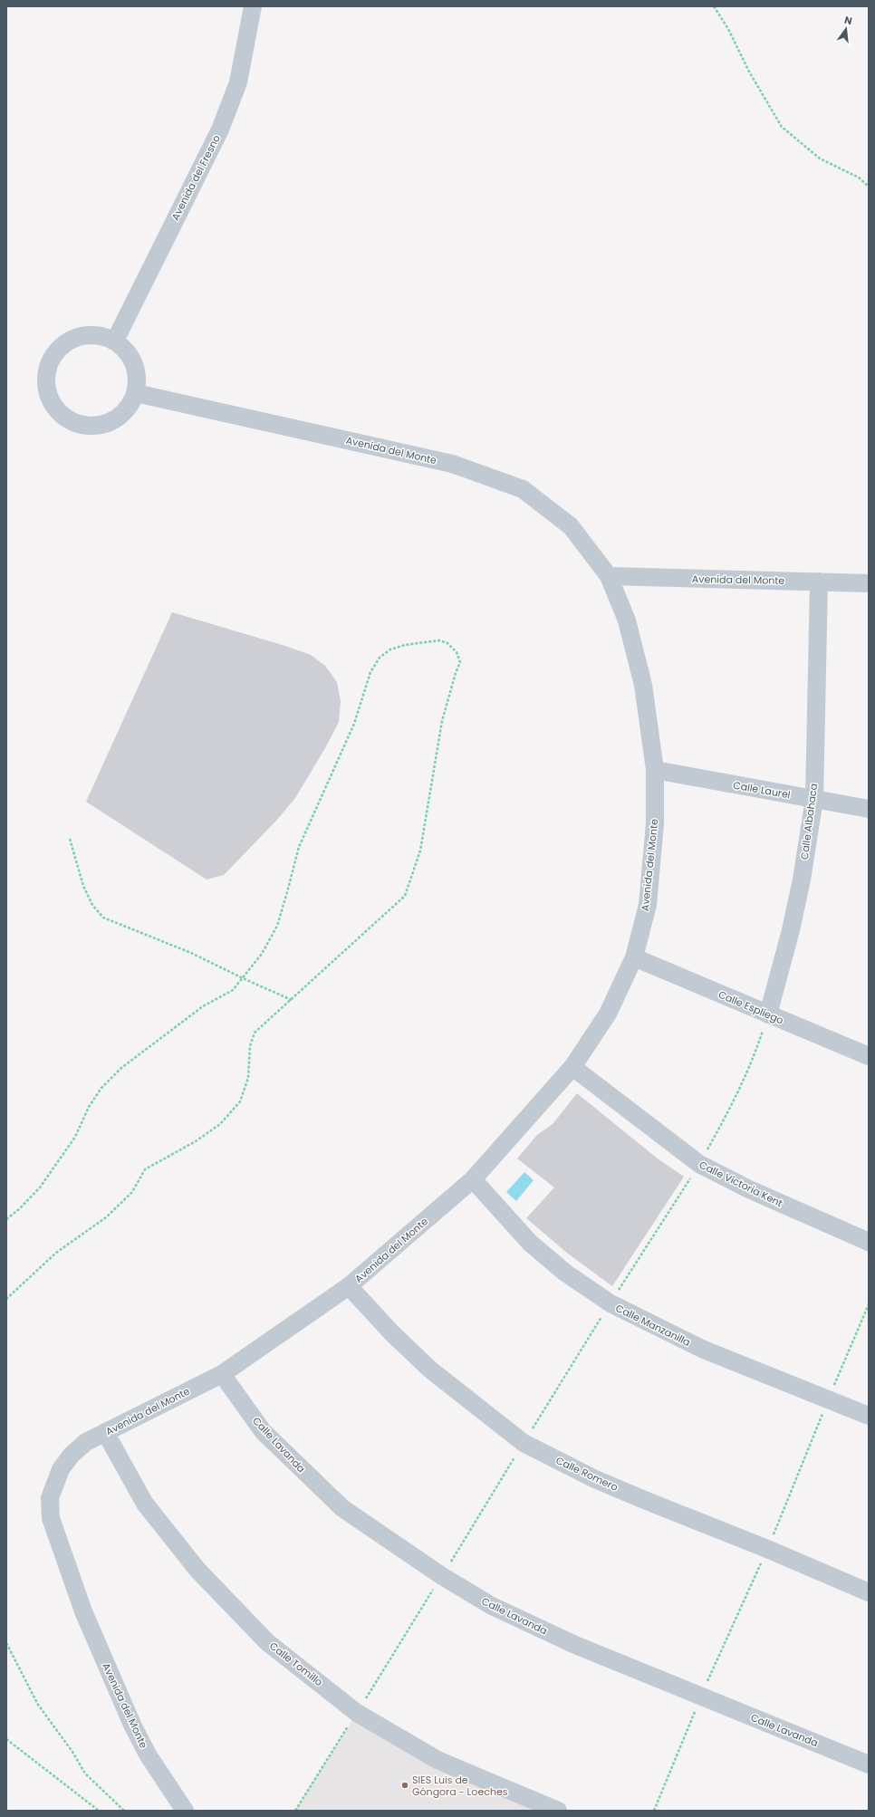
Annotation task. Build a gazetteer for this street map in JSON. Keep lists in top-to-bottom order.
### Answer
{
  "streets": {
    "street": [
      "Avenida del Fresno",
      "Avenida del Monte",
      "Calle Laurel",
      "Calle Albahaca",
      "Calle Espliego",
      "Calle Victoria Kent",
      "Calle Manzanilla",
      "Calle Lavanda",
      "Calle Romero",
      "Calle Tomillo"
    ]
  },
  "crossings": [
    ["Avenida del Fresno", "Avenida del Monte"],
    ["Avenida del Monte", "Calle Laurel"],
    ["Avenida del Monte", "Calle Albahaca"],
    ["Avenida del Monte", "Calle Espliego"],
    ["Avenida del Monte", "Calle Victoria Kent"],
    ["Avenida del Monte", "Calle Manzanilla"],
    ["Avenida del Monte", "Calle Lavanda"],
    ["Avenida del Monte", "Calle Romero"],
    ["Avenida del Monte", "Calle Tomillo"],
    ["Calle Laurel", "Calle Albahaca"],
    ["Calle Albahaca", "Calle Espliego"]
  ],
  "places": ["SIES Luis de Góngora - Loeches"],
  "north": "top"
}
